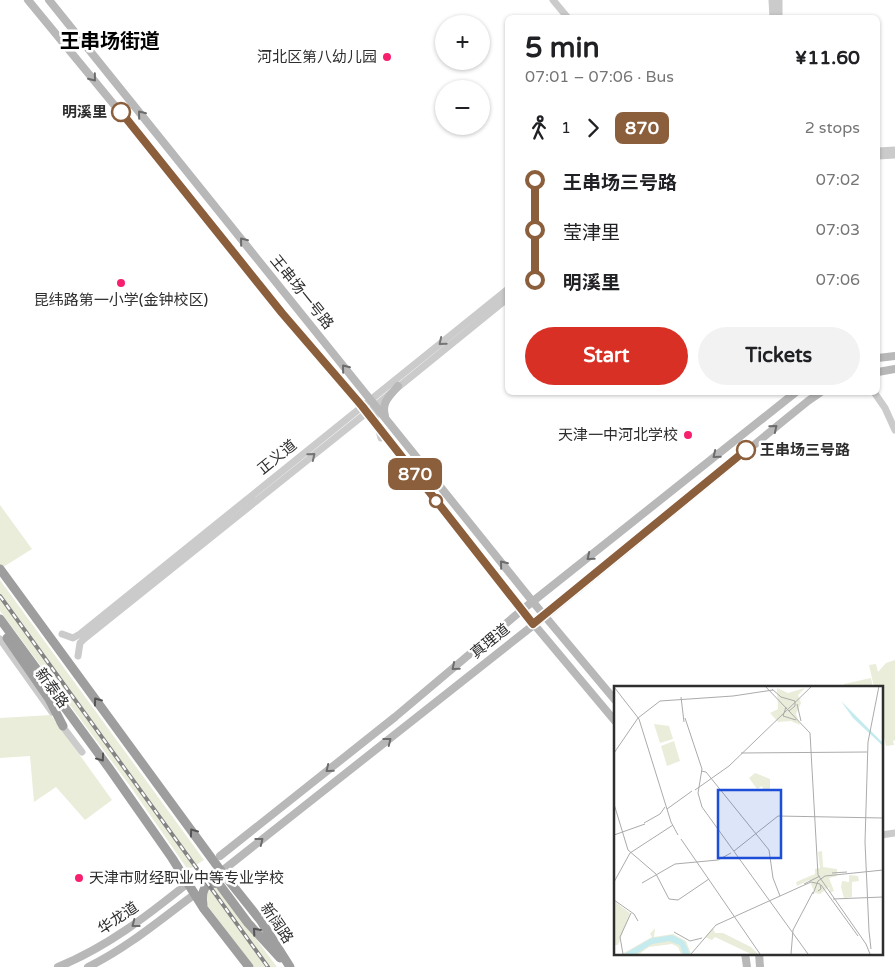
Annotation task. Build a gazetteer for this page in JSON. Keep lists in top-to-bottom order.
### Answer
{
  "streets": {
    "highway": ["新阔路"],
    "main road": ["王串场一号路", "真理道", "华龙道"],
    "street": ["正义道", "新泰路"]
  },
  "crossings": [
    ["王串场一号路", "正义道"],
    ["王串场一号路", "真理道"],
    ["真理道", "新阔路"]
  ],
  "districts": ["王串场街道"],
  "places": [
    "河北区第八幼儿园",
    "明溪里",
    "昆纬路第一小学(金钟校区)",
    "天津一中河北学校",
    "王串场三号路",
    "天津市财经职业中等专业学校"
  ],
  "lines": ["bus line 870"],
  "page": {
    "on_map": "870",
    "map_buttons": ["+", "−"],
    "heading": ["5 min", "07:01 – 07:06 · Bus", "¥11.60"],
    "legs": ["1", "870", "2 stops"],
    "list": [
      {
        "name": "王串场三号路",
        "value": "07:02"
      },
      {
        "name": "莹津里",
        "value": "07:03"
      },
      {
        "name": "明溪里",
        "value": "07:06"
      }
    ],
    "buttons": ["Start", "Tickets"]
  }
}
